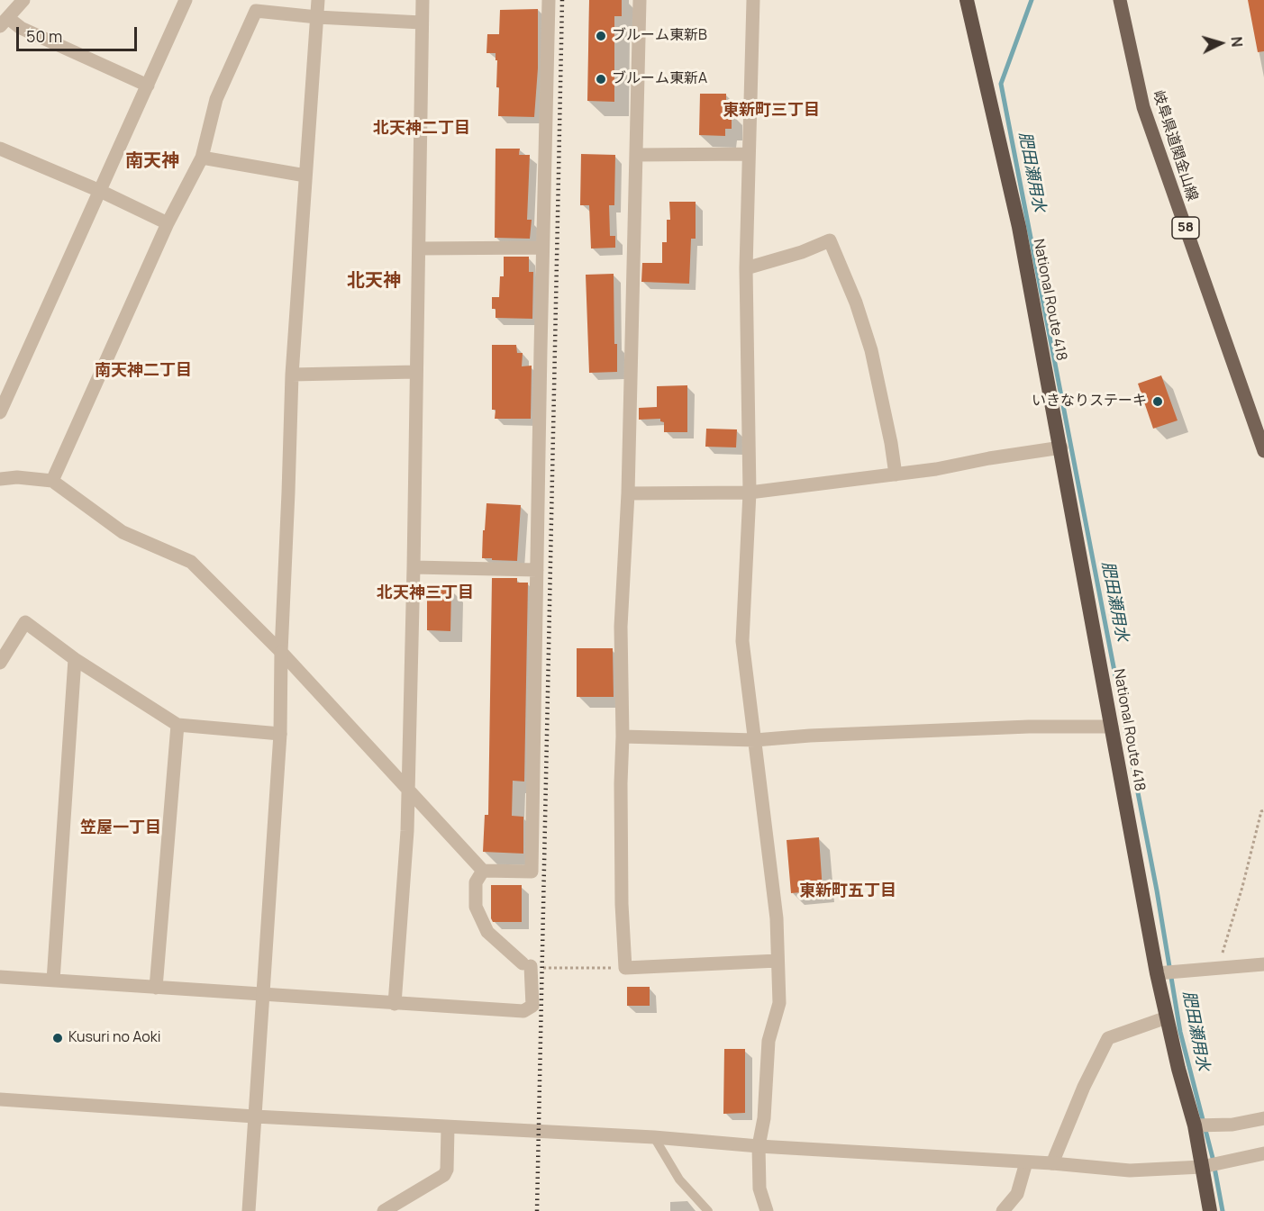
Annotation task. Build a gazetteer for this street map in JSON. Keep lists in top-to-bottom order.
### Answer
{
  "streets": {
    "highway": ["National Route 418"],
    "main road": ["岐阜県道関金山線", "58"]
  },
  "districts": [
    "東新町三丁目",
    "北天神二丁目",
    "南天神",
    "北天神",
    "南天神二丁目",
    "北天神三丁目",
    "笠屋一丁目",
    "東新町五丁目"
  ],
  "water": ["肥田瀬用水"],
  "places": [
    "ブルーム東新B",
    "ブルーム東新A",
    "いきなりステーキ",
    "Kusuri no Aoki"
  ],
  "scale_bar": "50 m",
  "north": "right"
}
